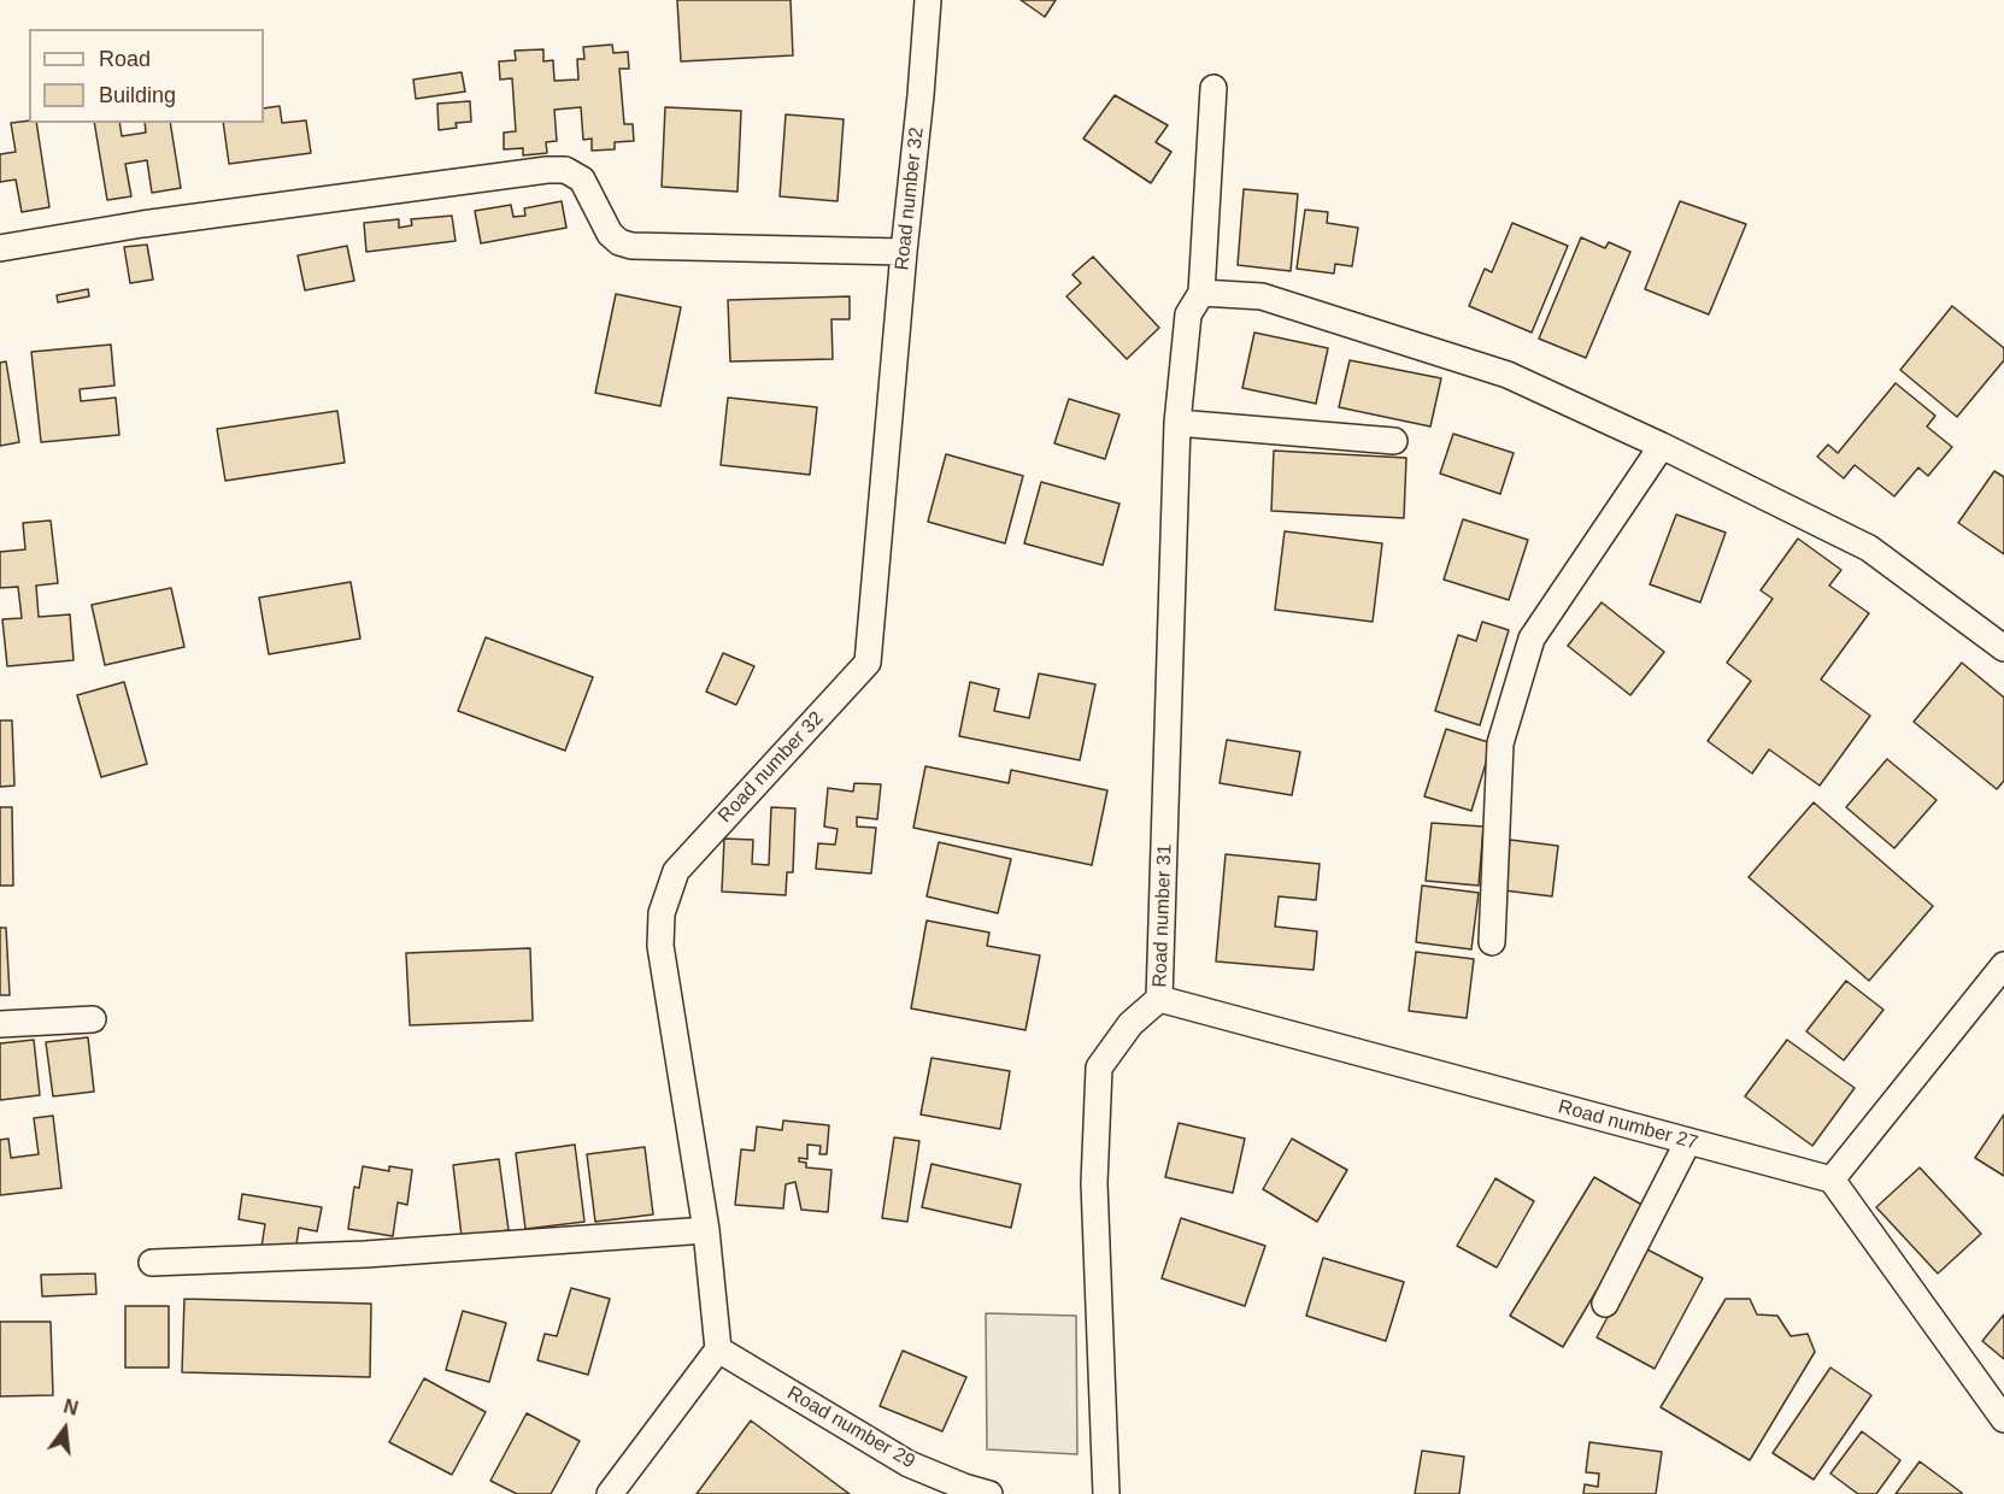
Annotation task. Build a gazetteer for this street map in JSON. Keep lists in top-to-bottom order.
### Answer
{
  "streets": {
    "street": [
      "Road number 32",
      "Road number 31",
      "Road number 27",
      "Road number 29"
    ]
  },
  "crossings": [
    ["Road number 32", "Road number 29"],
    ["Road number 31", "Road number 27"]
  ],
  "legend": ["Road", "Building"],
  "north": "top"
}
